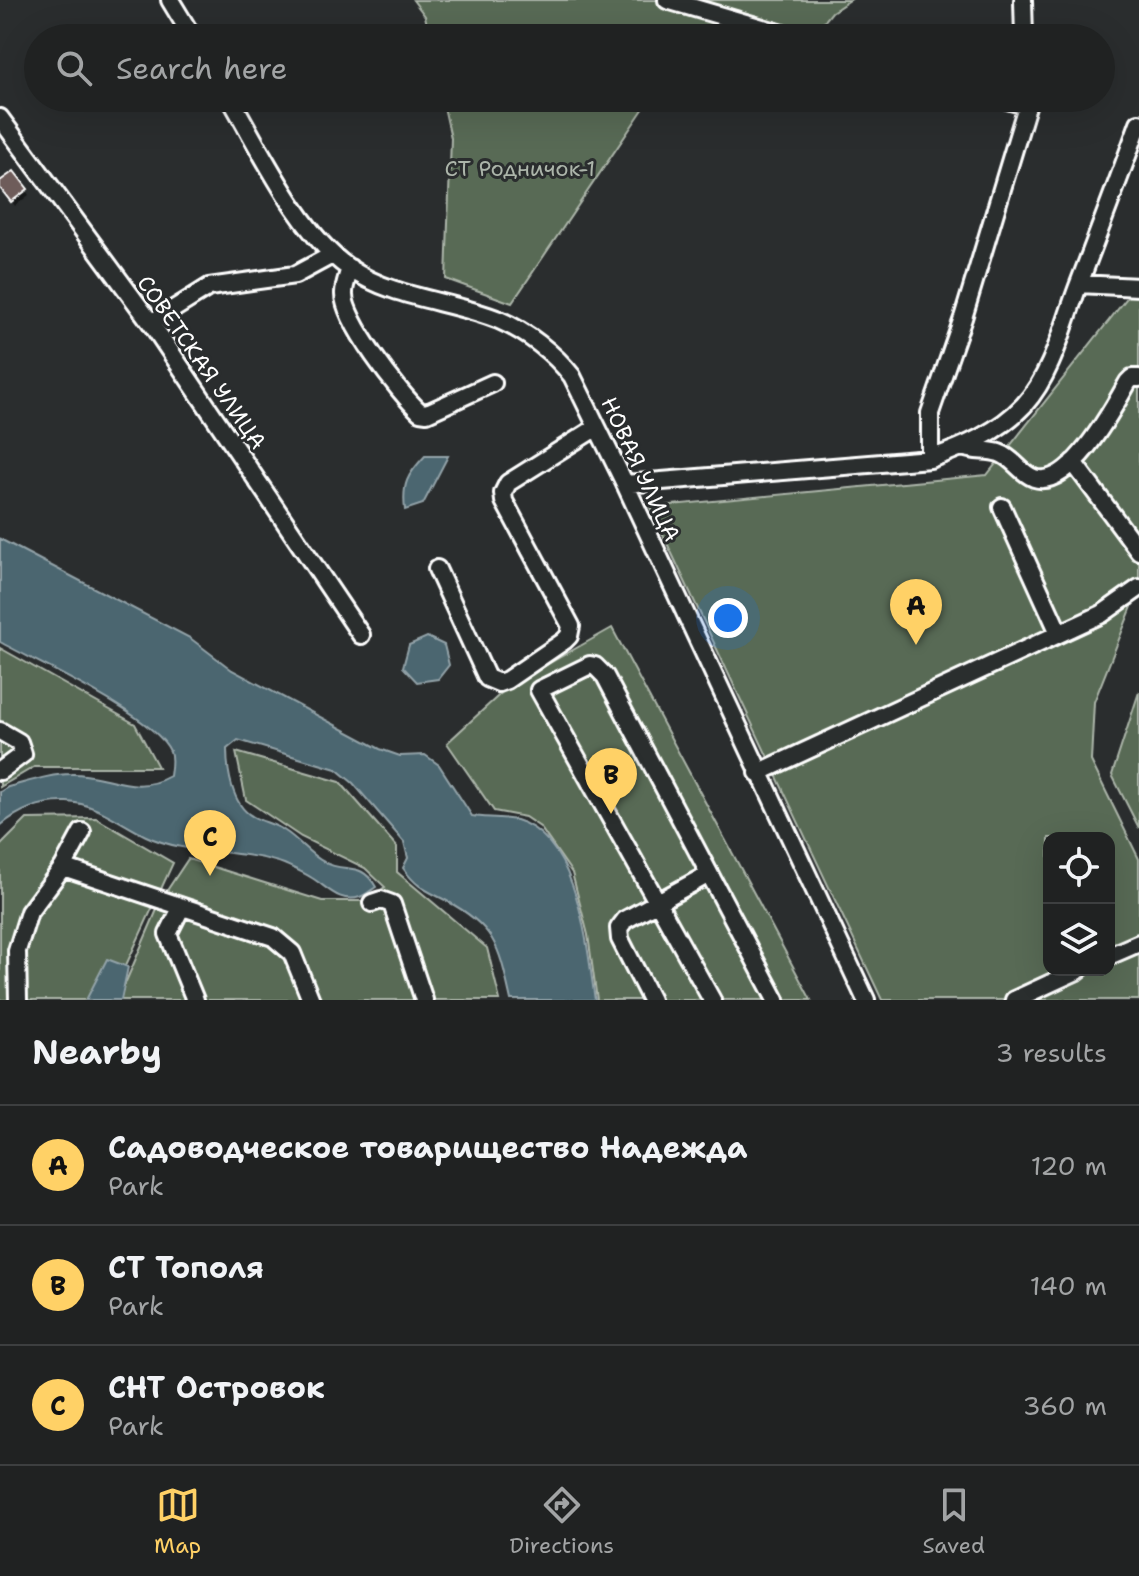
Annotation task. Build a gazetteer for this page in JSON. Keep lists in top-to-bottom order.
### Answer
{
  "streets": {
    "street": ["СОВЕТСКАЯ УЛИЦА", "НОВАЯ УЛИЦА"]
  },
  "parks": ["СТ Родничок-1"],
  "page": {
    "search": "Search here",
    "pins": ["A", "B", "C"],
    "heading": ["Nearby", "3 results"],
    "list": [
      {
        "mark": "A",
        "name": "Садоводческое товарищество Надежда",
        "note": "Park",
        "value": "120 m"
      },
      {
        "mark": "B",
        "name": "СТ Тополя",
        "note": "Park",
        "value": "140 m"
      },
      {
        "mark": "C",
        "name": "СНТ Островок",
        "note": "Park",
        "value": "360 m"
      }
    ],
    "nav": ["Map", "Directions", "Saved"]
  }
}
